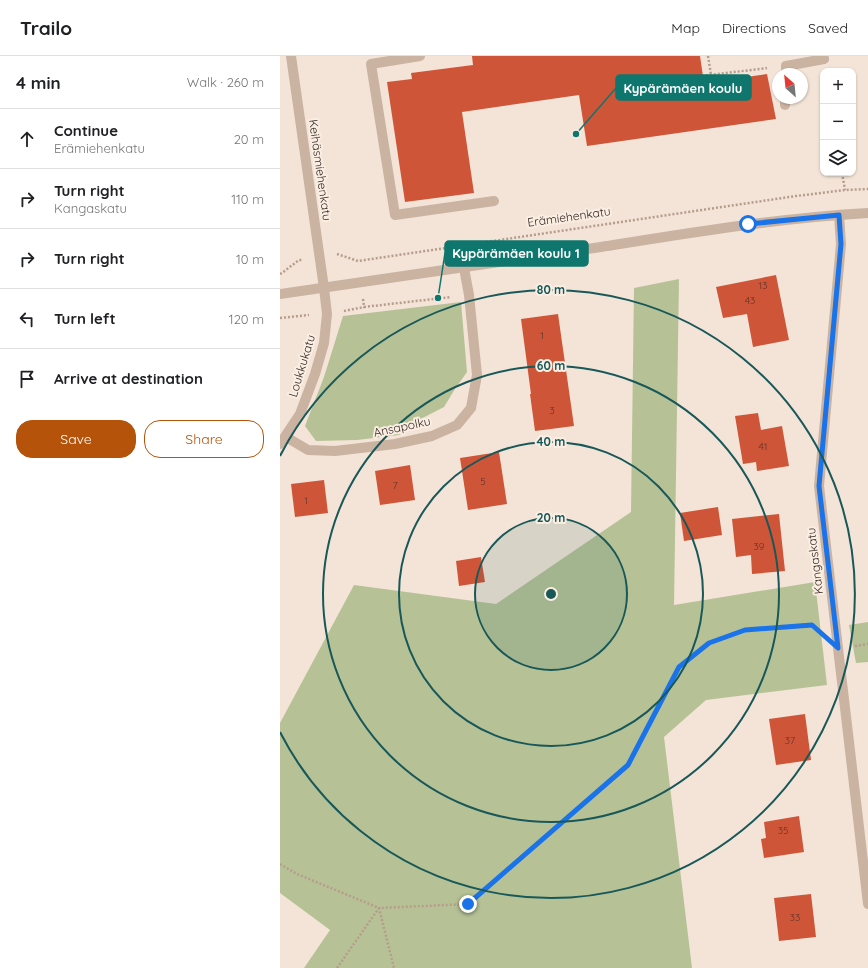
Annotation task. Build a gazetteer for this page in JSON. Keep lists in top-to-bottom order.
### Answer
{
  "streets": {
    "street": [
      "Keihäsmiehenkatu",
      "Loukkukatu",
      "Ansapolku",
      "Kangaskatu"
    ],
    "path": ["Erämiehenkatu"]
  },
  "crossings": [
    ["Keihäsmiehenkatu", "Erämiehenkatu"],
    ["Keihäsmiehenkatu", "Loukkukatu"],
    ["Loukkukatu", "Ansapolku"]
  ],
  "places": ["Kypärämäen koulu", "Kypärämäen koulu 1"],
  "house_numbers": [
    "13",
    "43",
    "1",
    "3",
    "41",
    "5",
    "7",
    "1",
    "39",
    "37",
    "35",
    "33"
  ],
  "north": "top left",
  "page": {
    "header": "Trailo",
    "nav": ["Map", "Directions", "Saved"],
    "heading": ["4 min", "Walk · 260 m"],
    "map_buttons": ["+", "−"],
    "list": [
      ["Continue", "Erämiehenkatu", "20 m"],
      ["Turn right", "Kangaskatu", "110 m"],
      ["Turn right", "10 m"],
      ["Turn left", "120 m"],
      "Arrive at destination"
    ],
    "buttons": ["Save", "Share"]
  },
  "rings": [
    "80 m",
    "60 m",
    "40 m",
    "20 m"
  ]
}
